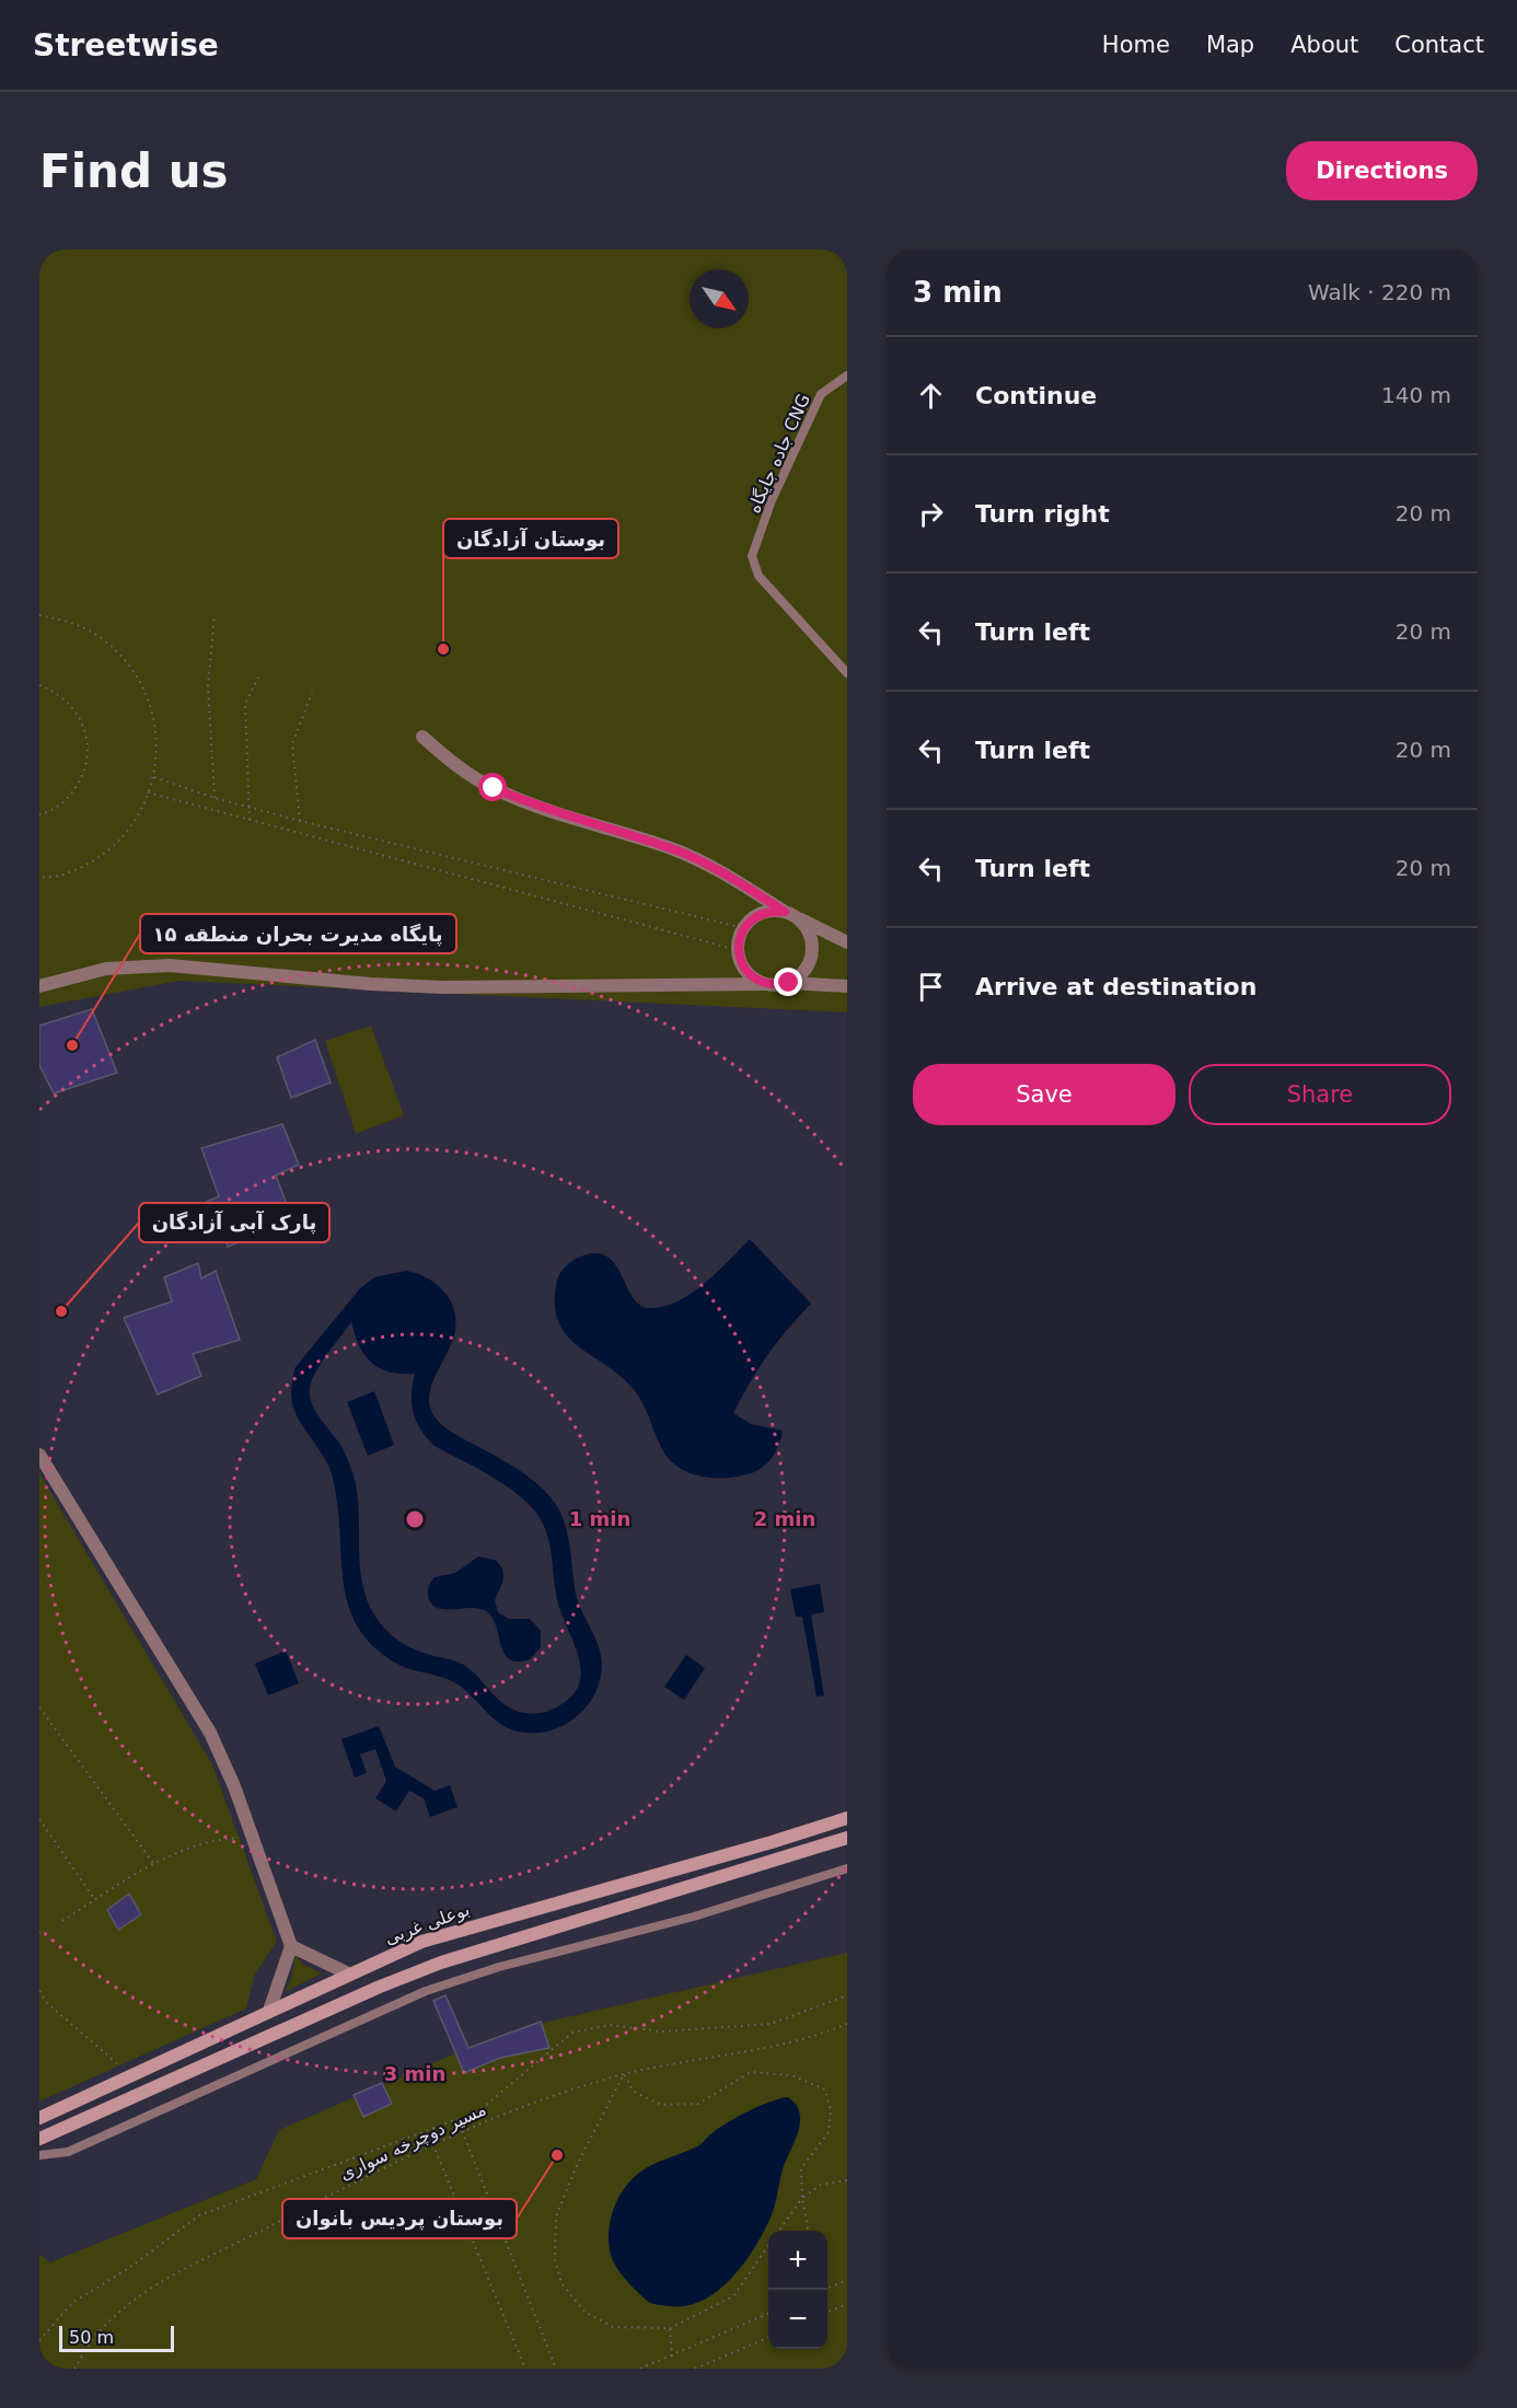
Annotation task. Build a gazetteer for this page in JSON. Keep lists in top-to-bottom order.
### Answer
{
  "streets": {
    "main road": ["بوعلی غربی"],
    "lane": ["جاده جایگاه CNG"],
    "path": ["مسیر دوچرخه سواری"]
  },
  "places": [
    "بوستان آزادگان",
    "پایگاه مدیرت بحران منطقه ۱۵",
    "پارک آبی آزادگان",
    "بوستان پردیس بانوان"
  ],
  "scale_bar": "50 m",
  "north": "bottom right",
  "page": {
    "header": "Streetwise",
    "nav": [
      "Home",
      "Map",
      "About",
      "Contact"
    ],
    "buttons": [
      "Directions",
      ["Save", "Share"]
    ],
    "title": "Find us",
    "heading": ["3 min", "Walk · 220 m"],
    "list": [
      ["Continue", "140 m"],
      ["Turn right", "20 m"],
      ["Turn left", "20 m"],
      ["Turn left", "20 m"],
      ["Turn left", "20 m"],
      "Arrive at destination"
    ],
    "map_buttons": ["+", "−"],
    "scale": "50 m"
  },
  "rings": ["1 min", "2 min", "3 min"]
}
